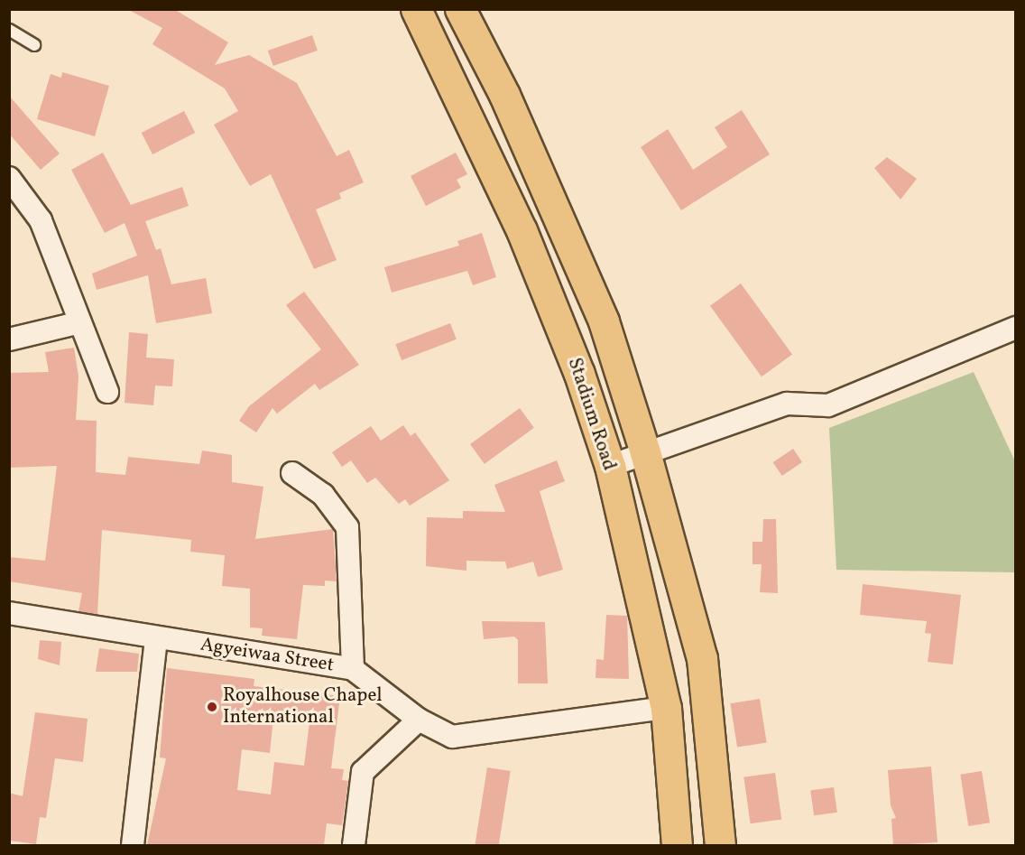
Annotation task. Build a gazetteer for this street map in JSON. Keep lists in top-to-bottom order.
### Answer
{
  "streets": {
    "main road": ["Stadium Road"],
    "street": ["Agyeiwaa Street"]
  },
  "crossings": [
    ["Stadium Road", "Agyeiwaa Street"]
  ],
  "places": ["Royalhouse Chapel International"]
}
